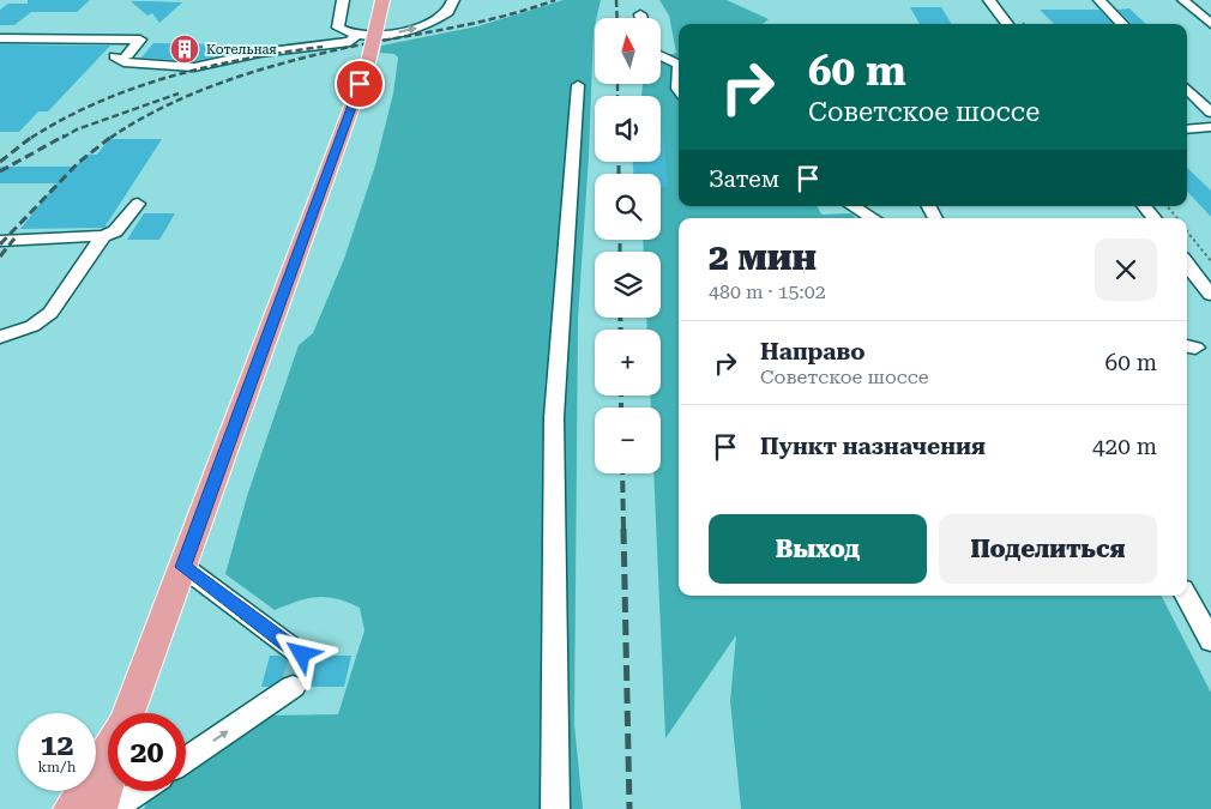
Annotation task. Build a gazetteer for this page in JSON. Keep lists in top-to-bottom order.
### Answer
{
  "places": {
    "building": ["Котельная"]
  },
  "north": "top",
  "page": {
    "map_buttons": ["+", "−"],
    "turn": ["60 m", "Советское шоссе"],
    "then": "Затем",
    "heading": ["2 мин", "480 m · 15:02"],
    "list": [
      {
        "name": "Направо",
        "note": "Советское шоссе",
        "value": "60 m"
      },
      {
        "name": "Пункт назначения",
        "value": "420 m"
      }
    ],
    "buttons": ["Выход", "Поделиться"],
    "speed": "12 km/h",
    "limit": "20"
  }
}
